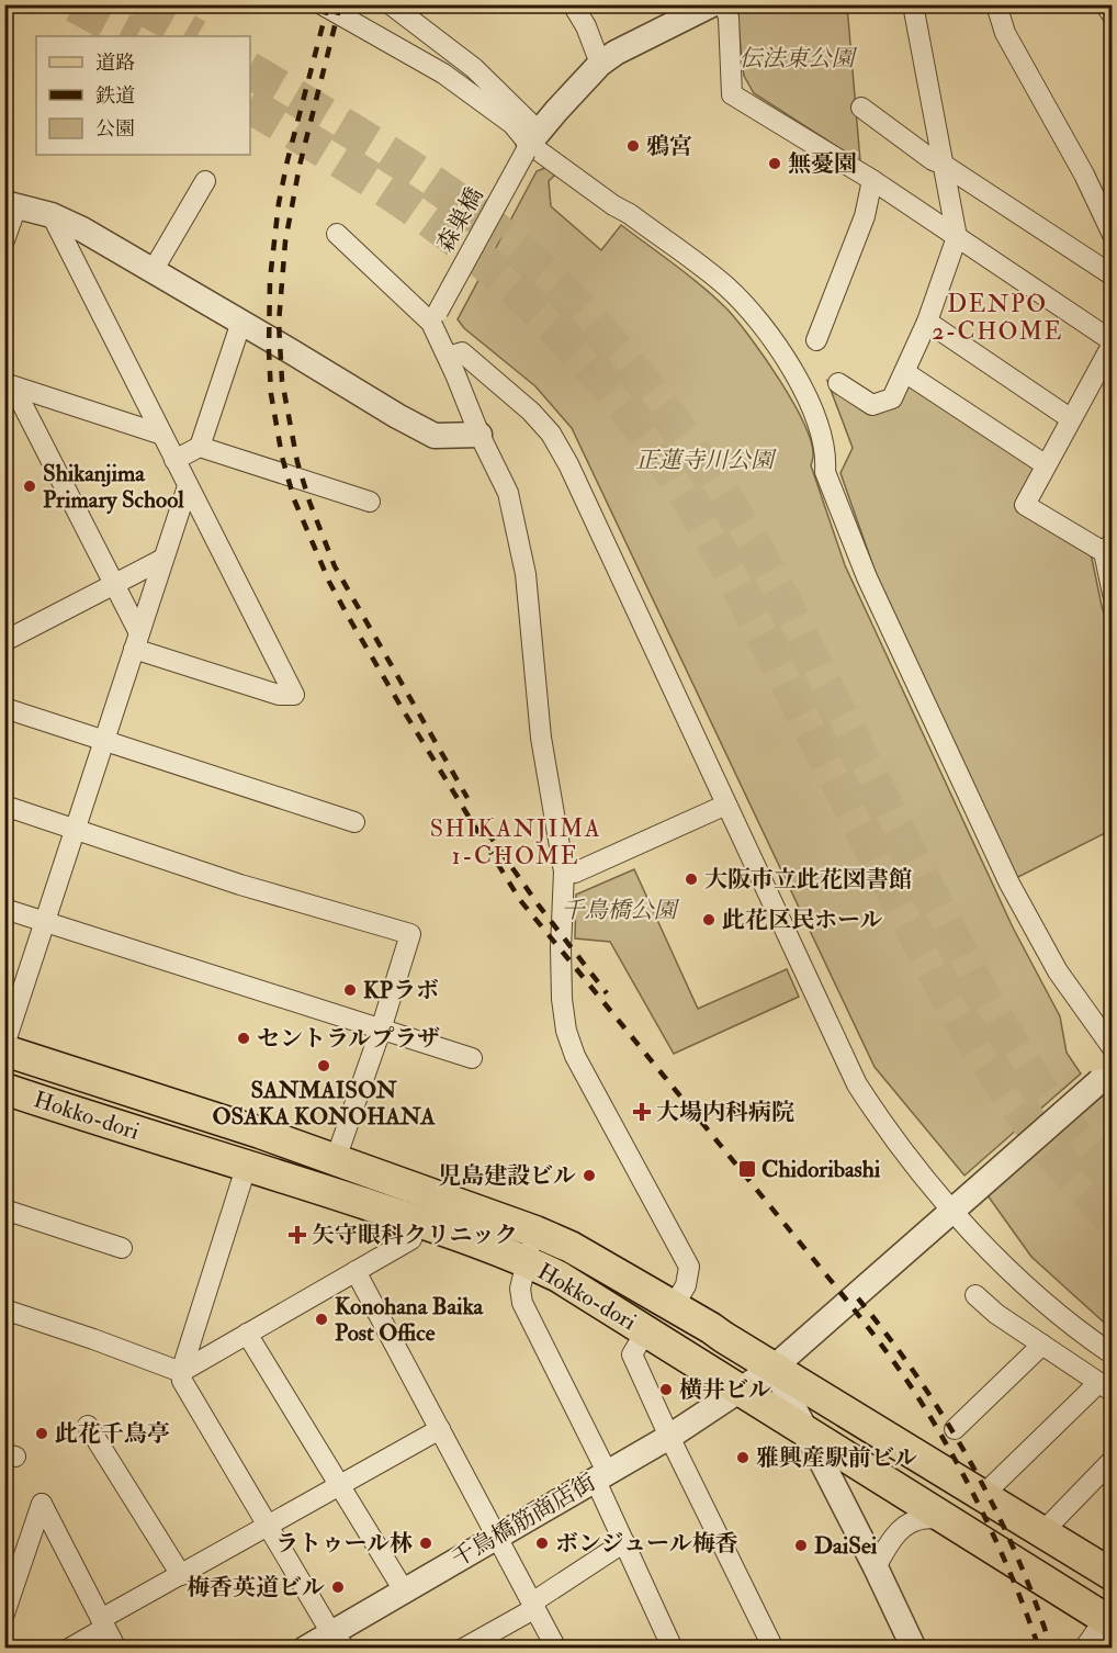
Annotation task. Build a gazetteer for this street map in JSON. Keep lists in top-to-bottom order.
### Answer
{
  "streets": {
    "main road": ["Hokko-dori"],
    "street": ["森巣橋", "千鳥橋筋商店街"]
  },
  "crossings": [
    ["Hokko-dori", "千鳥橋筋商店街"]
  ],
  "districts": ["DENPO 2-CHOME", "SHIKANJIMA 1-CHOME"],
  "parks": ["伝法東公園", "正蓮寺川公園", "千鳥橋公園"],
  "places": {
    "other": [
      "鴉宮",
      "無憂園",
      "Shikanjima Primary School",
      "大阪市立此花図書館",
      "此花区民ホール",
      "KPラボ",
      "セントラルプラザ",
      "SANMAISON OSAKA KONOHANA",
      "児島建設ビル",
      "Konohana Baika Post Office",
      "横井ビル",
      "此花千鳥亭",
      "雅興産駅前ビル",
      "ラトゥール林",
      "ボンジュール梅香",
      "DaiSei",
      "梅香英道ビル"
    ],
    "health": ["大場内科病院", "矢守眼科クリニック"],
    "transit": ["Chidoribashi"]
  },
  "legend": ["道路", "鉄道", "公園"]
}
